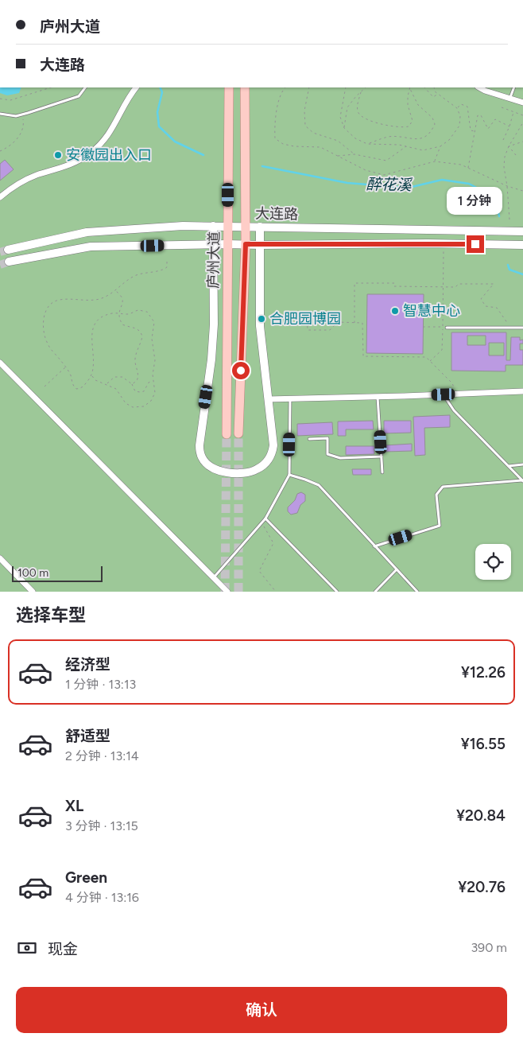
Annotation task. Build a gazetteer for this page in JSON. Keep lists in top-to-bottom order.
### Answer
{
  "streets": {
    "main road": ["大连路", "庐州大道"]
  },
  "crossings": [
    ["大连路", "庐州大道"]
  ],
  "water": ["醉花溪"],
  "places": ["安徽园出入口", "智慧中心", "合肥园博园"],
  "scale_bar": "100 m",
  "page": {
    "banner": ["庐州大道", "大连路"],
    "bubble": "1 分钟",
    "scale": "100 m",
    "heading": "选择车型",
    "list": [
      {
        "name": "经济型",
        "note": "1 分钟 · 13:13",
        "value": "¥12.26"
      },
      {
        "name": "舒适型",
        "note": "2 分钟 · 13:14",
        "value": "¥16.55"
      },
      {
        "name": "XL",
        "note": "3 分钟 · 13:15",
        "value": "¥20.84"
      },
      {
        "name": "Green",
        "note": "4 分钟 · 13:16",
        "value": "¥20.76"
      }
    ],
    "pay": ["现金", "390 m"],
    "buttons": "确认"
  }
}
